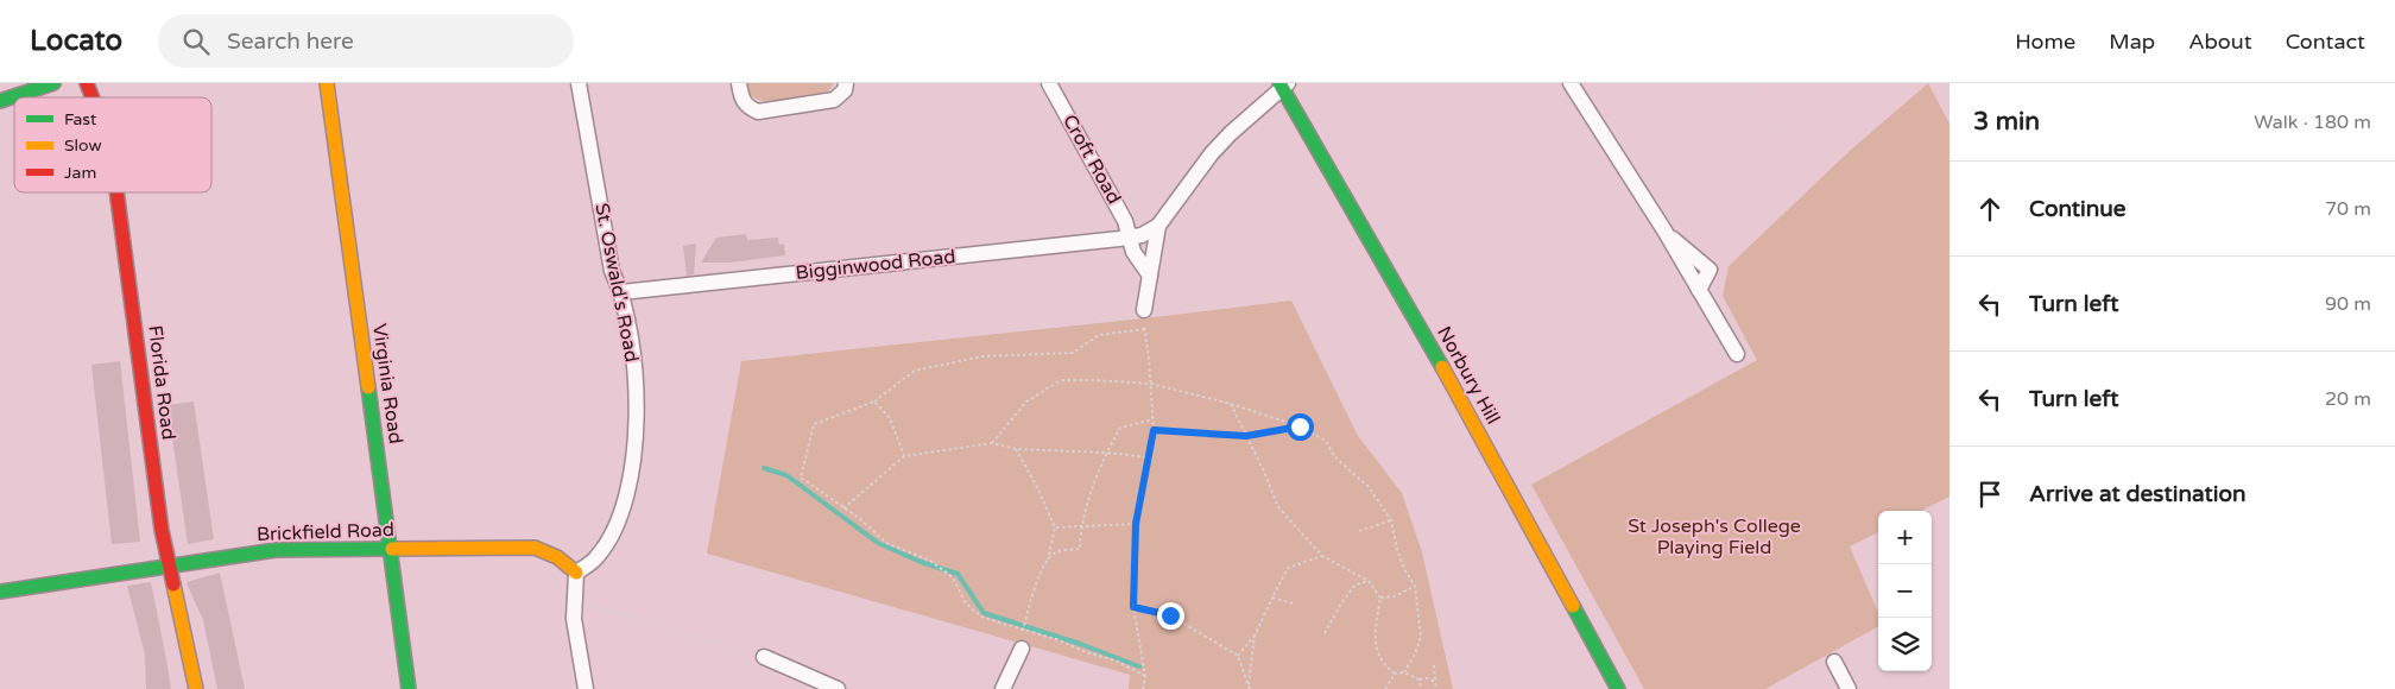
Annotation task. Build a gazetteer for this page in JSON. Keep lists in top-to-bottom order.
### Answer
{
  "streets": {
    "street": [
      "Croft Road",
      "Bigginwood Road",
      "St. Oswald's Road",
      "Norbury Hill",
      "Florida Road",
      "Virginia Road",
      "Brickfield Road"
    ]
  },
  "crossings": [
    ["Croft Road", "Bigginwood Road"],
    ["Bigginwood Road", "St. Oswald's Road"],
    ["St. Oswald's Road", "Brickfield Road"],
    ["Florida Road", "Brickfield Road"],
    ["Virginia Road", "Brickfield Road"]
  ],
  "parks": ["St Joseph's College Playing Field"],
  "legend": ["Fast", "Slow", "Jam"],
  "page": {
    "header": "Locato",
    "search": "Search here",
    "nav": [
      "Home",
      "Map",
      "About",
      "Contact"
    ],
    "heading": ["3 min", "Walk · 180 m"],
    "list": [
      ["Continue", "70 m"],
      ["Turn left", "90 m"],
      ["Turn left", "20 m"],
      "Arrive at destination"
    ],
    "map_buttons": ["+", "−"]
  }
}
